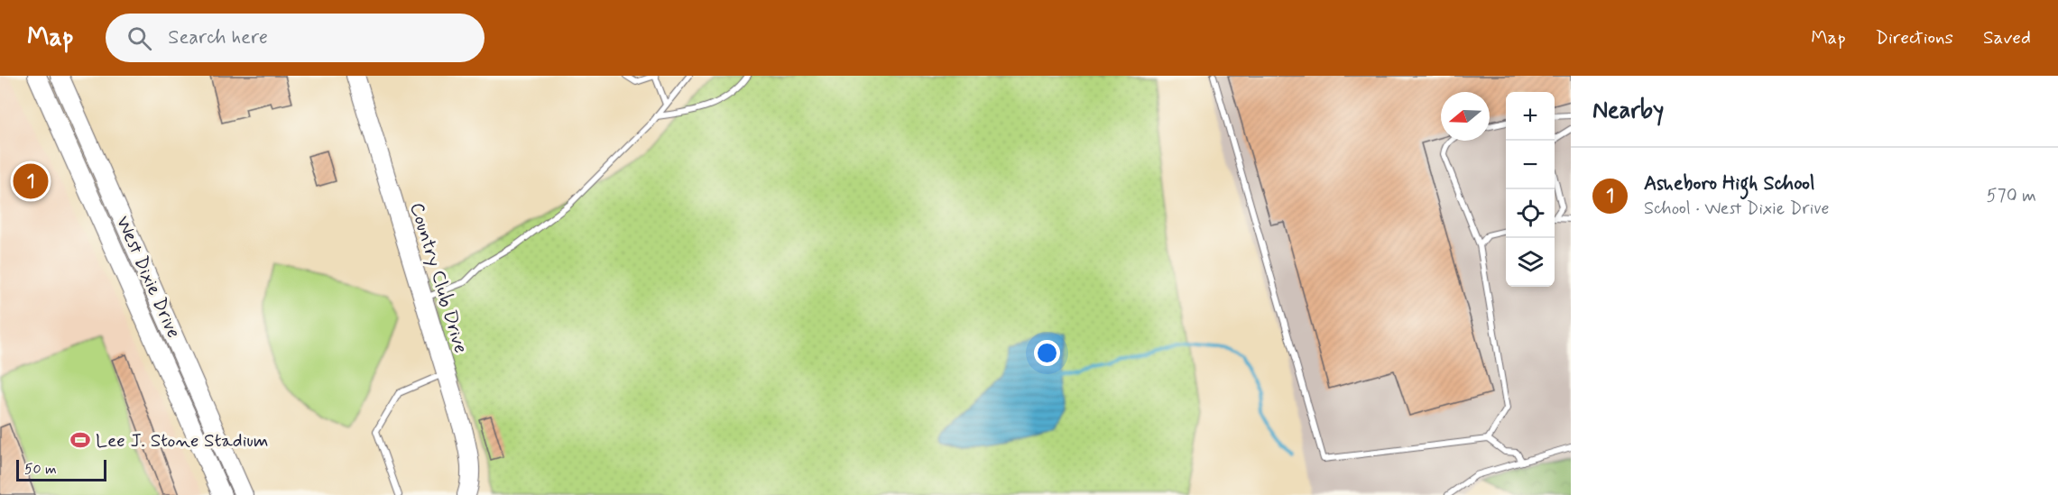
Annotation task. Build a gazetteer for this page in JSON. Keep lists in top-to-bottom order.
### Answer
{
  "streets": {
    "main road": ["West Dixie Drive", "Country Club Drive"]
  },
  "places": {
    "sports": ["Lee J. Stone Stadium"]
  },
  "scale_bar": "50 m",
  "north": "left",
  "page": {
    "header": "Map",
    "search": "Search here",
    "nav": ["Map", "Directions", "Saved"],
    "heading": "Nearby",
    "map_buttons": ["+", "−"],
    "list": [
      {
        "mark": "1",
        "name": "Asheboro High School",
        "note": "School · West Dixie Drive",
        "value": "570 m"
      }
    ],
    "pins": "1",
    "scale": "50 m"
  }
}
